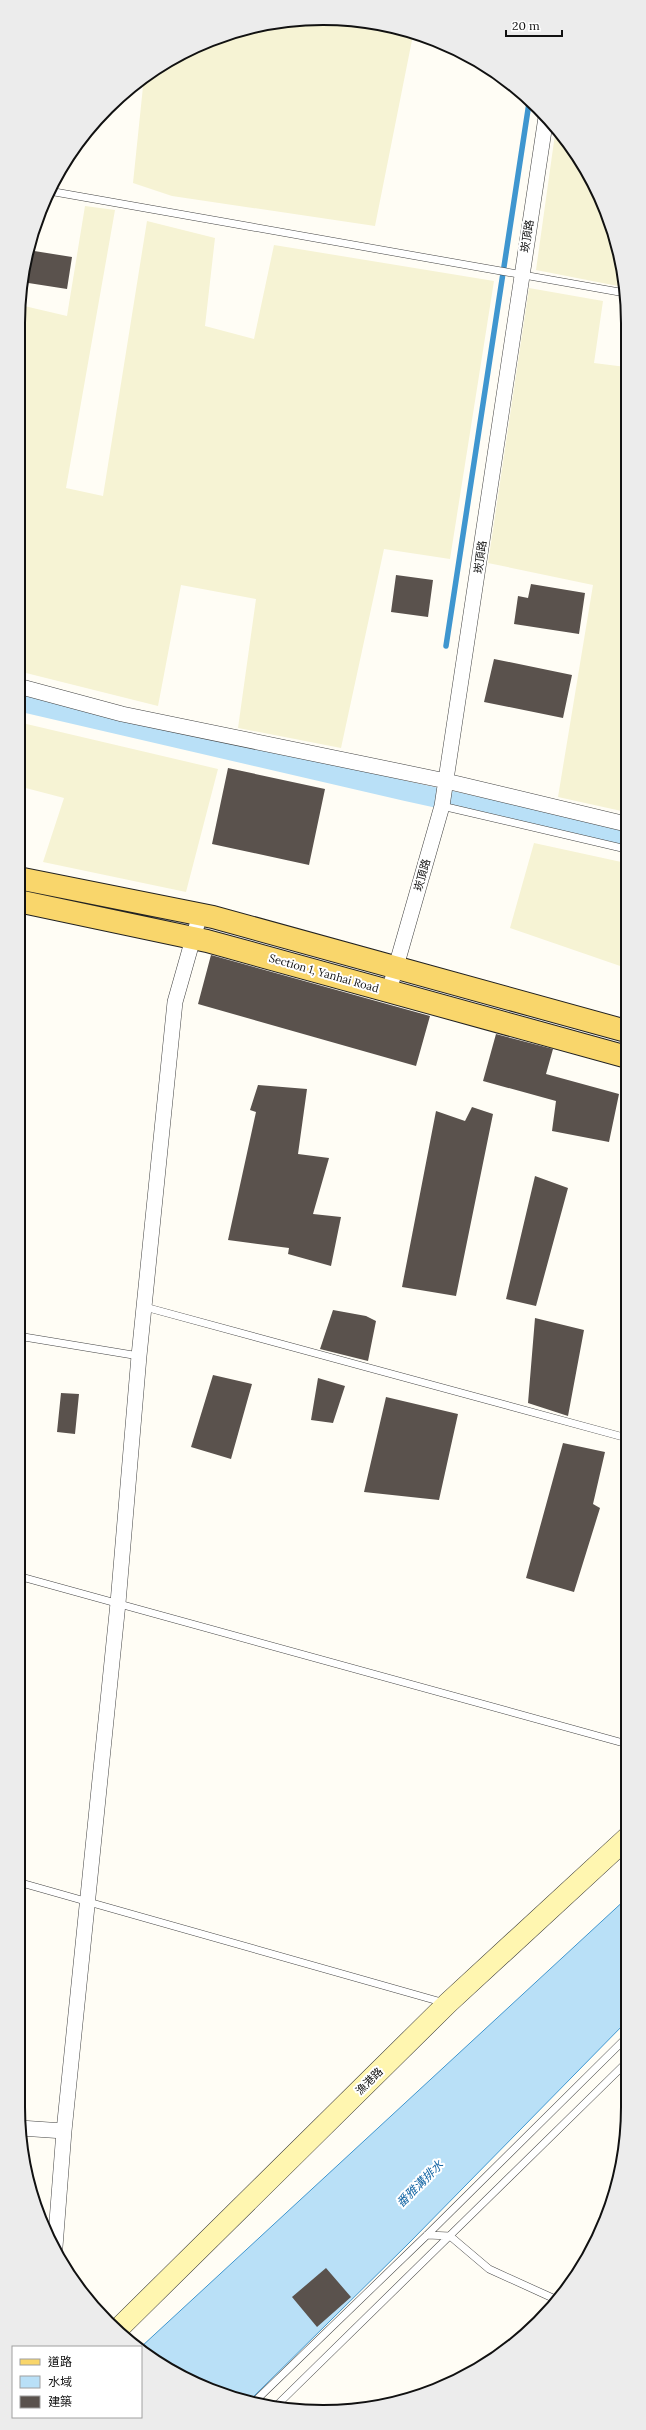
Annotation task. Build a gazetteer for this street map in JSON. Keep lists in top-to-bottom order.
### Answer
{
  "streets": {
    "main road": ["Section 1, Yanhai Road"],
    "street": ["崁頂路", "漁港路"]
  },
  "crossings": [
    ["崁頂路", "Section 1, Yanhai Road"]
  ],
  "water": ["番雅溝排水"],
  "legend": ["道路", "水域", "建築"],
  "scale_bar": "20 m"
}
